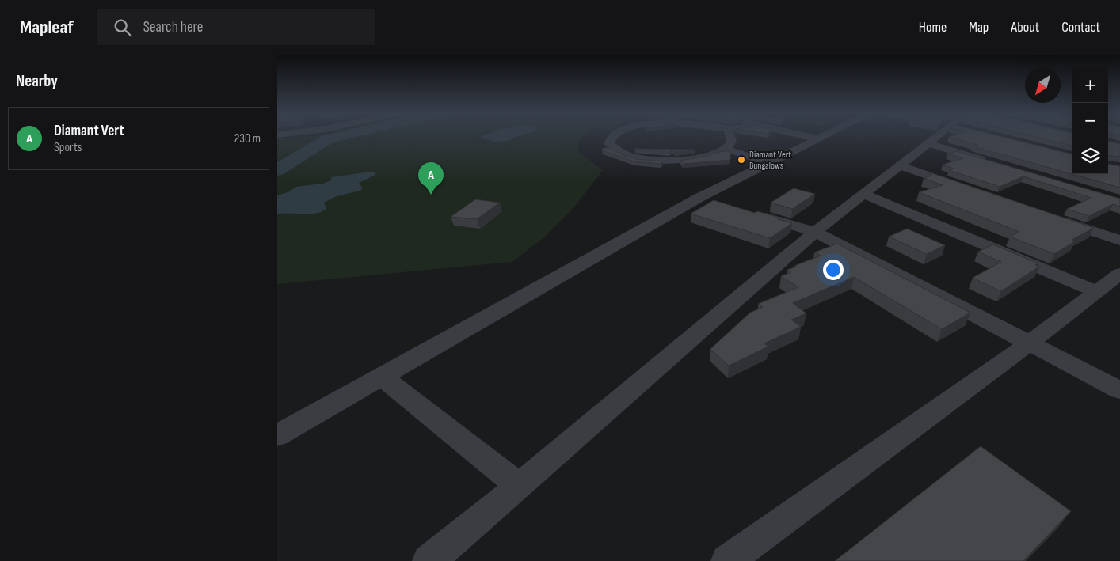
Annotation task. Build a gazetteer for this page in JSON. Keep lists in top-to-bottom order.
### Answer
{
  "places": ["Diamant Vert Bungalows"],
  "north": "bottom left",
  "page": {
    "header": "Mapleaf",
    "search": "Search here",
    "nav": [
      "Home",
      "Map",
      "About",
      "Contact"
    ],
    "heading": "Nearby",
    "map_buttons": ["+", "−"],
    "list": [
      {
        "mark": "A",
        "name": "Diamant Vert",
        "note": "Sports",
        "value": "230 m"
      }
    ],
    "pins": "A"
  }
}
